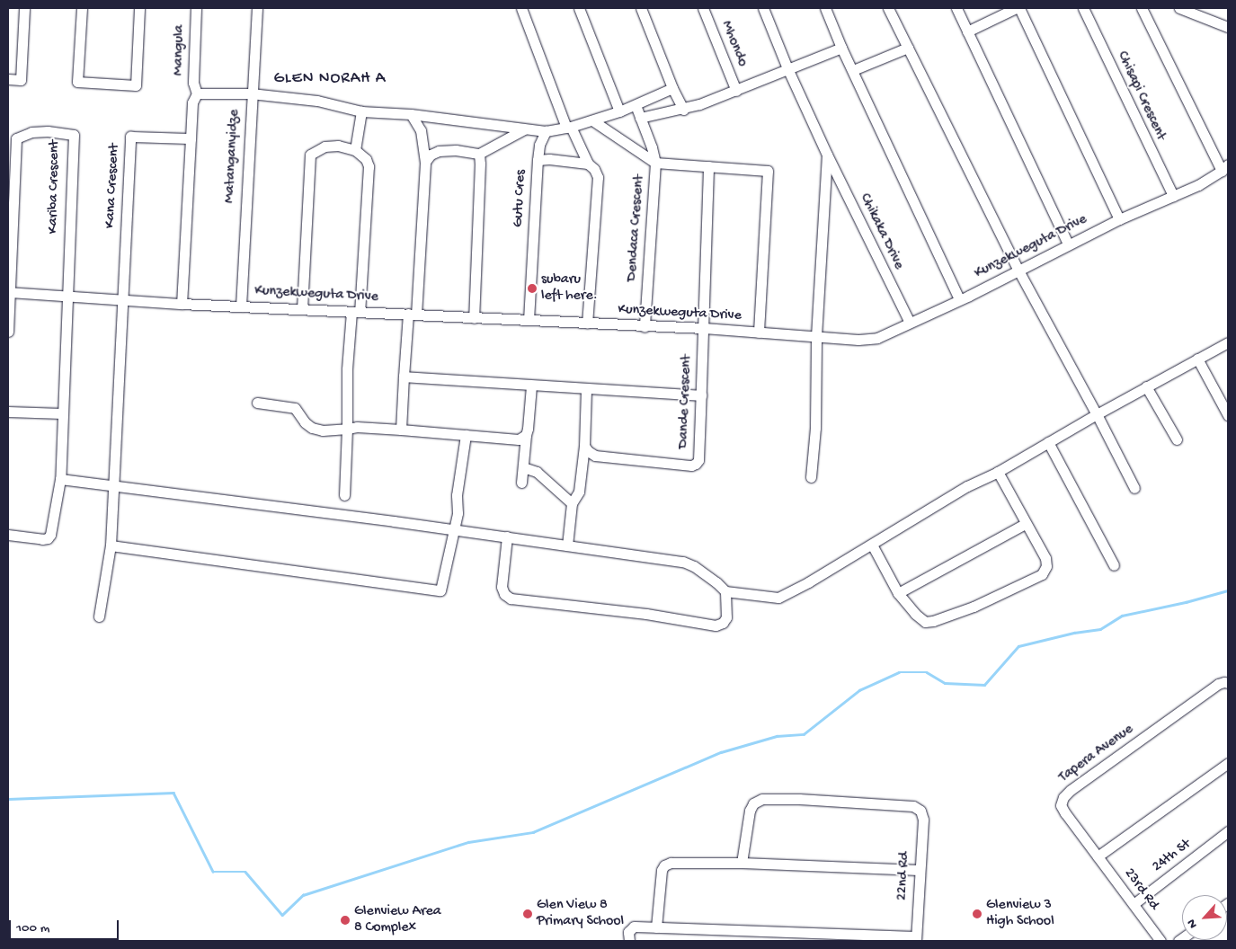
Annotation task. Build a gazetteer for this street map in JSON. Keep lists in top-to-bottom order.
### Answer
{
  "streets": {
    "street": [
      "Mhondo",
      "Mangula",
      "Chisapi Crescent",
      "Matanganyidze",
      "Kana Crescent",
      "Kariba Crescent",
      "Gutu Cres",
      "Dendaca Crescent",
      "Chikaka Drive",
      "Kunzekweguta Drive",
      "Dande Crescent",
      "Tapera Avenue",
      "24th St",
      "22nd Rd",
      "23rd Rd"
    ]
  },
  "crossings": [
    ["Mangula", "Matanganyidze"],
    ["Chisapi Crescent", "Kunzekweguta Drive"],
    ["Matanganyidze", "Kunzekweguta Drive"],
    ["Kana Crescent", "Kunzekweguta Drive"],
    ["Kariba Crescent", "Kunzekweguta Drive"],
    ["Gutu Cres", "Kunzekweguta Drive"],
    ["Dendaca Crescent", "Kunzekweguta Drive"],
    ["Dendaca Crescent", "Dande Crescent"],
    ["Chikaka Drive", "Kunzekweguta Drive"],
    ["Kunzekweguta Drive", "Dande Crescent"],
    ["Tapera Avenue", "23rd Rd"],
    ["24th St", "23rd Rd"]
  ],
  "districts": ["GLEN NORAH A"],
  "places": [
    "subaru left here.",
    "Glen View 8 Primary School",
    "Glenview 3 High School",
    "Glenview Area 8 Complex"
  ],
  "scale_bar": "100 m",
  "north": "bottom left"
}
